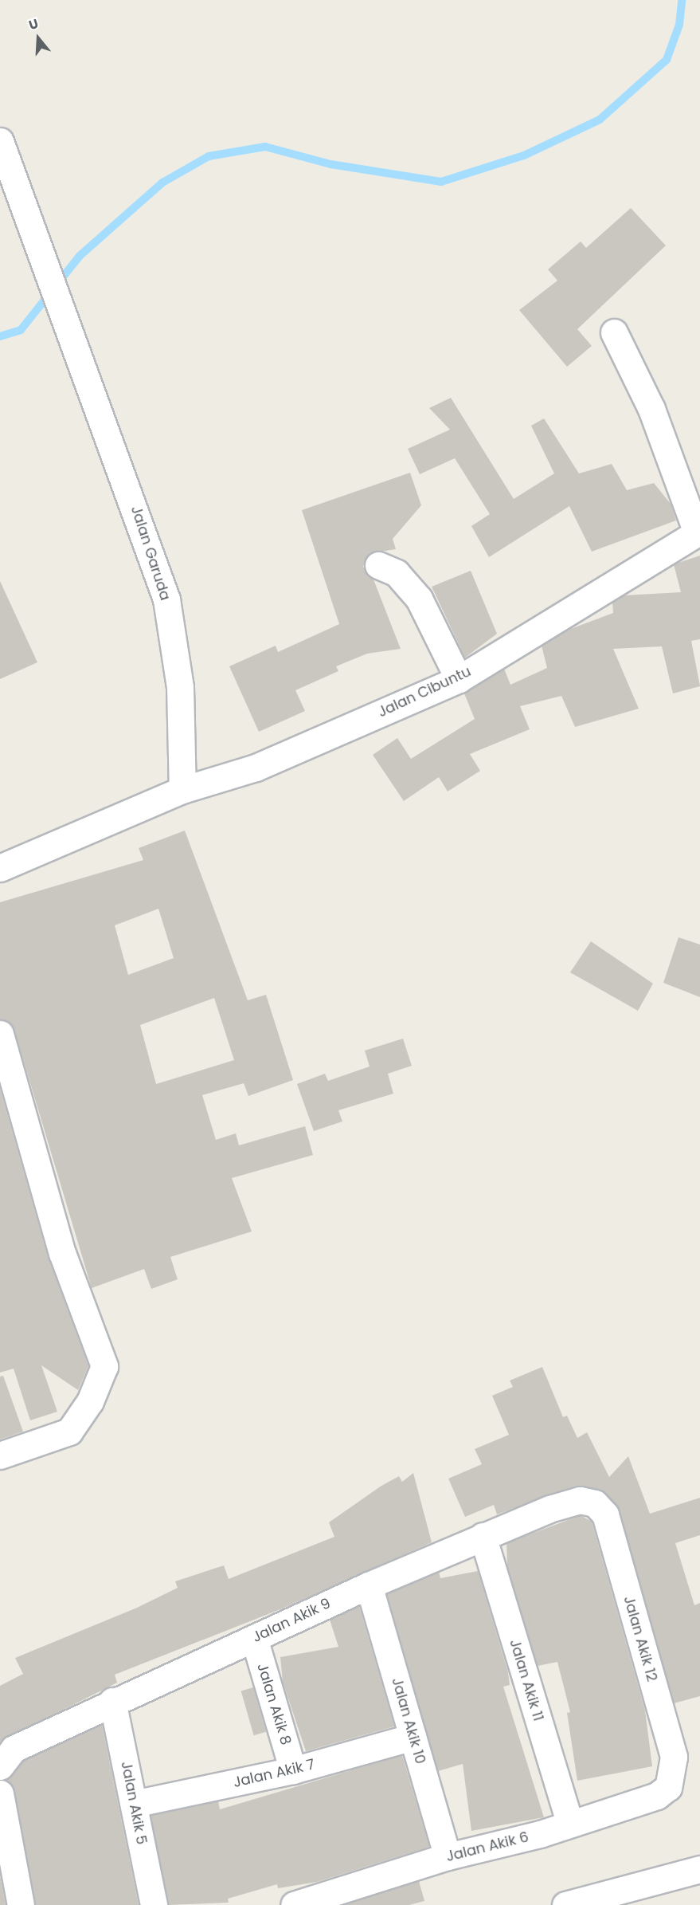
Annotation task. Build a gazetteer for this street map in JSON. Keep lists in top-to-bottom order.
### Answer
{
  "streets": {
    "street": [
      "Jalan Garuda",
      "Jalan Cibuntu",
      "Jalan Akik 9",
      "Jalan Akik 12",
      "Jalan Akik 11",
      "Jalan Akik 8",
      "Jalan Akik 10",
      "Jalan Akik 7",
      "Jalan Akik 5",
      "Jalan Akik 6"
    ]
  },
  "crossings": [
    ["Jalan Garuda", "Jalan Cibuntu"],
    ["Jalan Akik 9", "Jalan Akik 12"],
    ["Jalan Akik 9", "Jalan Akik 11"],
    ["Jalan Akik 9", "Jalan Akik 8"],
    ["Jalan Akik 9", "Jalan Akik 10"],
    ["Jalan Akik 9", "Jalan Akik 5"],
    ["Jalan Akik 12", "Jalan Akik 6"],
    ["Jalan Akik 11", "Jalan Akik 6"],
    ["Jalan Akik 8", "Jalan Akik 7"],
    ["Jalan Akik 10", "Jalan Akik 7"],
    ["Jalan Akik 10", "Jalan Akik 6"],
    ["Jalan Akik 7", "Jalan Akik 5"]
  ],
  "north": "top"
}
